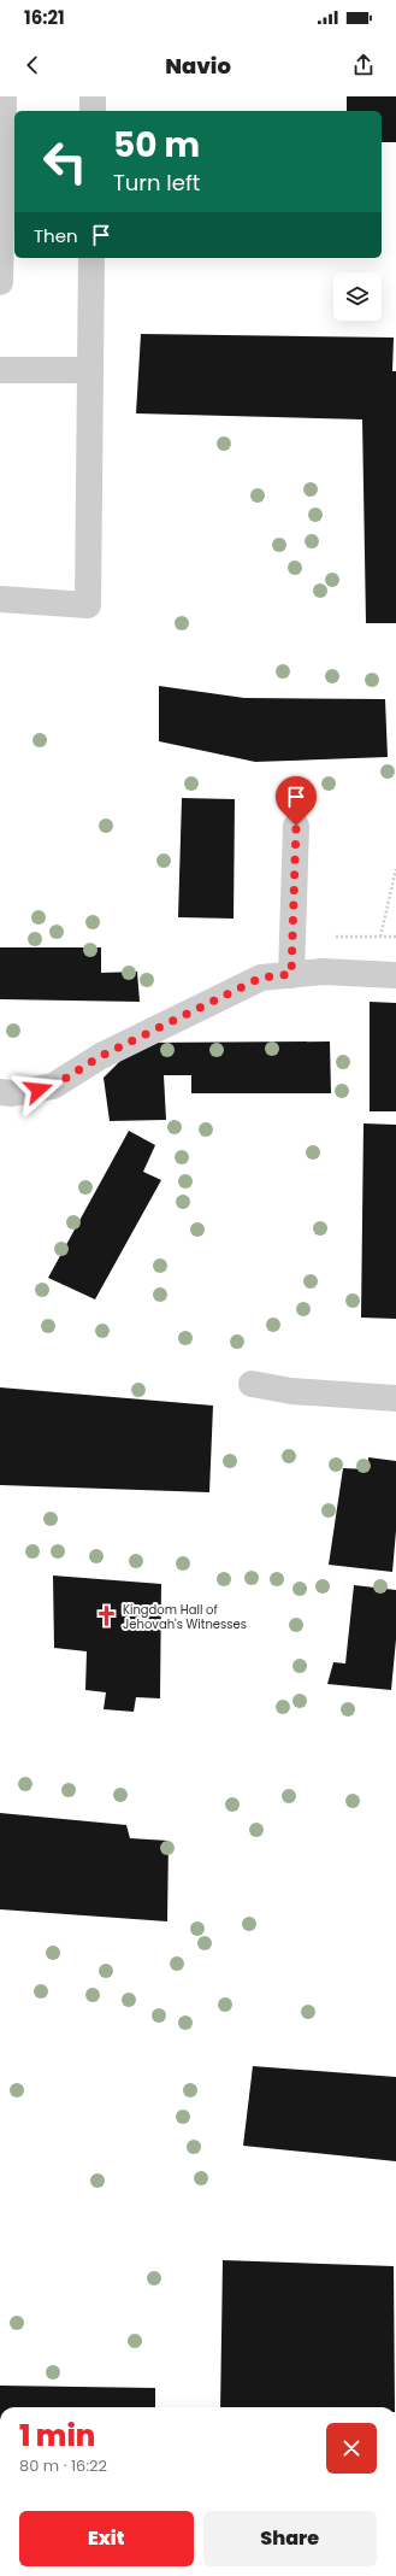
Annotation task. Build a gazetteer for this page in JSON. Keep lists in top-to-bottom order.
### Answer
{
  "places": {
    "church": ["Kingdom Hall of Jehovah's Witnesses"]
  },
  "page": {
    "status": "16:21",
    "header": "Navio",
    "turn": ["50 m", "Turn left"],
    "then": "Then",
    "heading": ["1 min", "80 m · 16:22"],
    "buttons": ["Exit", "Share"]
  }
}
